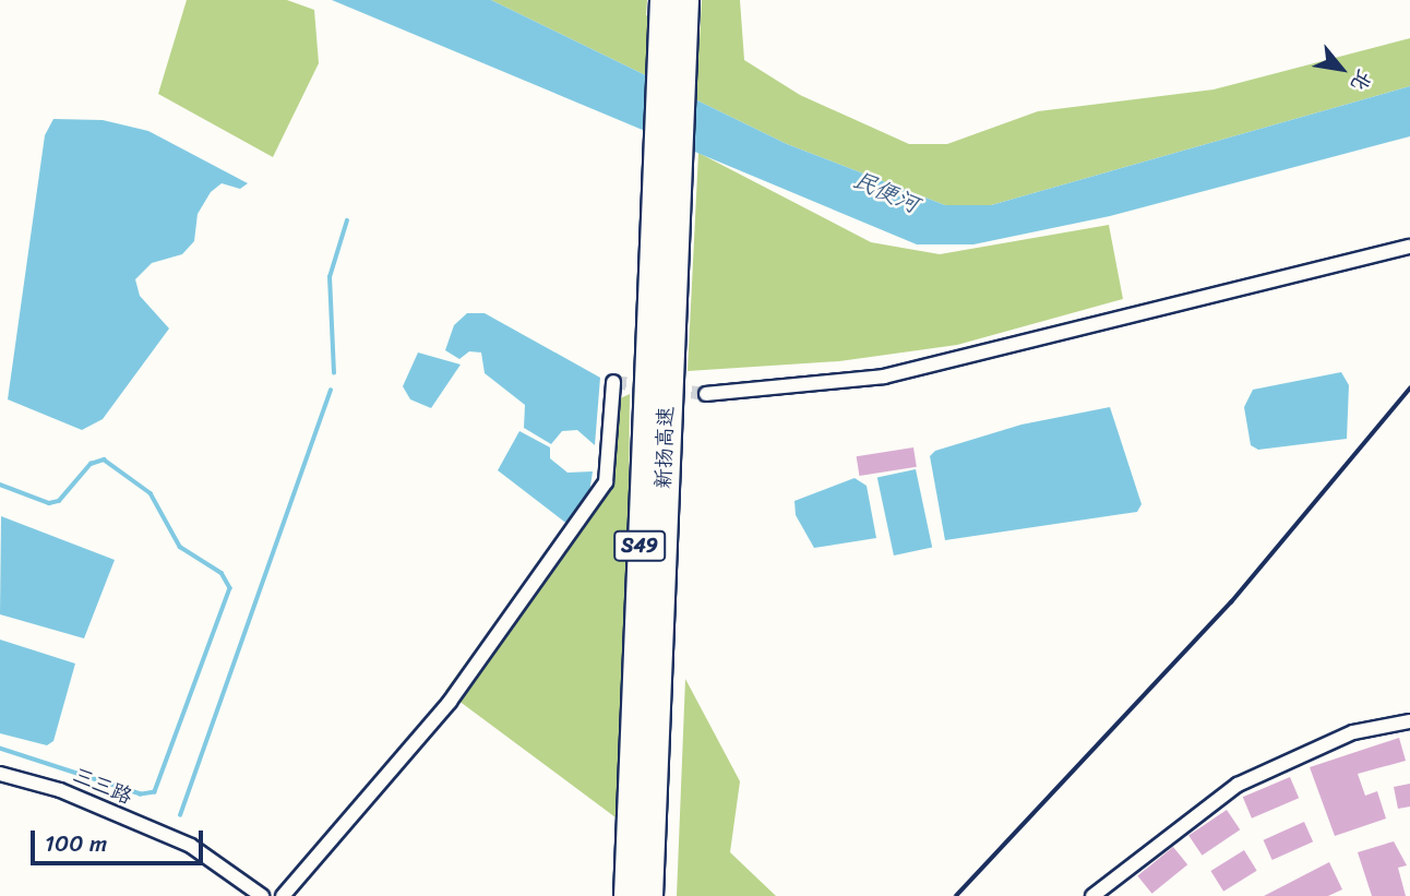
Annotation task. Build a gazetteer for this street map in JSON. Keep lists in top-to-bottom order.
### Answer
{
  "streets": {
    "highway": ["新扬高速", "S49"],
    "street": ["三三路"]
  },
  "water": ["民便河"],
  "scale_bar": "100 m",
  "north": "bottom right"
}
